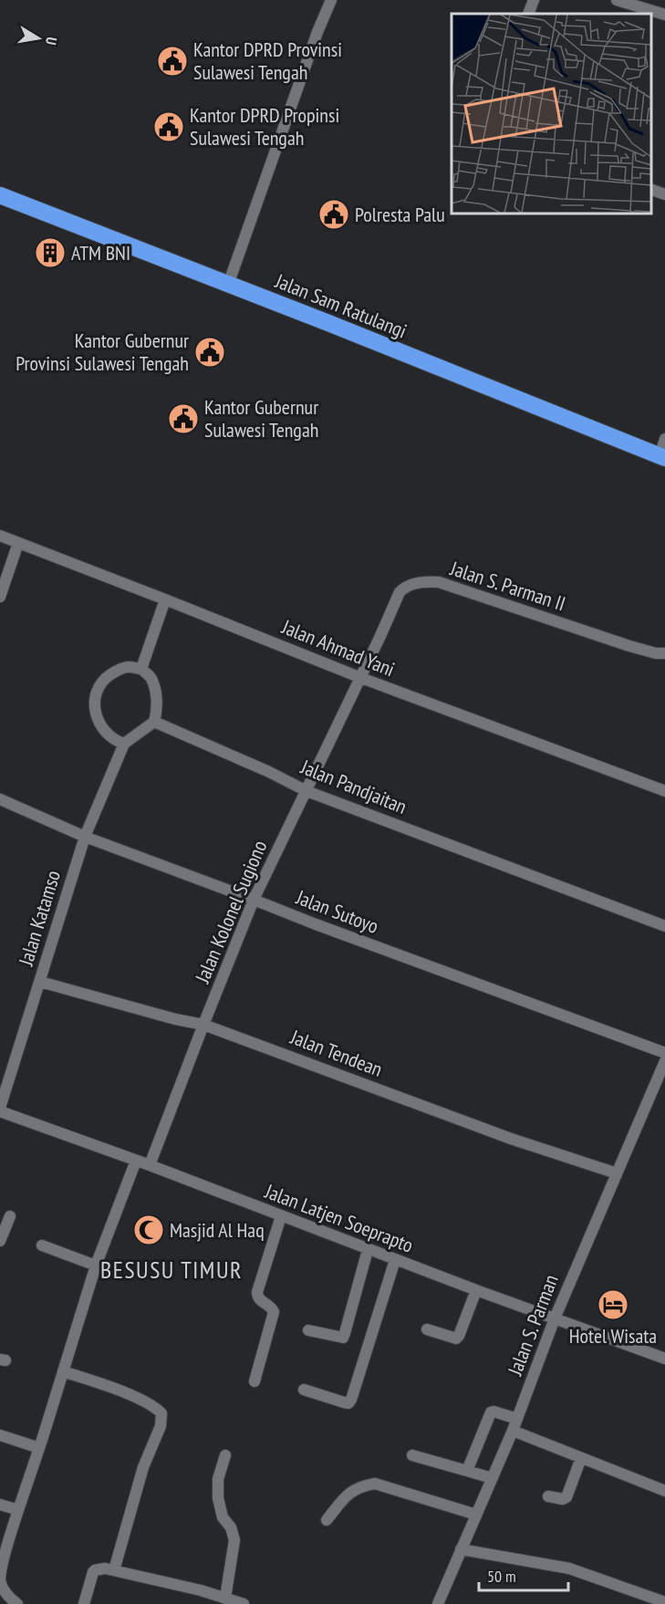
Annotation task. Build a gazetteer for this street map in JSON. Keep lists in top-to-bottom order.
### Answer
{
  "streets": {
    "highway": ["Jalan Sam Ratulangi"],
    "street": [
      "Jalan S. Parman II",
      "Jalan Ahmad Yani",
      "Jalan Pandjaitan",
      "Jalan Kolonel Sugiono",
      "Jalan Sutoyo",
      "Jalan Katamso",
      "Jalan Tendean",
      "Jalan Latjen Soeprapto",
      "Jalan S. Parman"
    ]
  },
  "crossings": [
    ["Jalan S. Parman II", "Jalan Ahmad Yani"],
    ["Jalan S. Parman II", "Jalan Kolonel Sugiono"],
    ["Jalan Ahmad Yani", "Jalan Kolonel Sugiono"],
    ["Jalan Pandjaitan", "Jalan Kolonel Sugiono"],
    ["Jalan Pandjaitan", "Jalan Katamso"],
    ["Jalan Kolonel Sugiono", "Jalan Sutoyo"],
    ["Jalan Kolonel Sugiono", "Jalan Tendean"],
    ["Jalan Kolonel Sugiono", "Jalan Latjen Soeprapto"],
    ["Jalan Sutoyo", "Jalan Katamso"],
    ["Jalan Katamso", "Jalan Tendean"],
    ["Jalan Katamso", "Jalan Latjen Soeprapto"],
    ["Jalan Tendean", "Jalan S. Parman"],
    ["Jalan Latjen Soeprapto", "Jalan S. Parman"]
  ],
  "districts": ["BESUSU TIMUR"],
  "places": {
    "public building": [
      "Kantor DPRD Provinsi Sulawesi Tengah",
      "Kantor DPRD Propinsi Sulawesi Tengah",
      "Polresta Palu",
      "Kantor Gubernur Provinsi Sulawesi Tengah",
      "Kantor Gubernur Sulawesi Tengah"
    ],
    "building": ["ATM BNI"],
    "mosque": ["Masjid Al Haq"],
    "hotel": ["Hotel Wisata"]
  },
  "scale_bar": "50 m",
  "north": "right"
}
